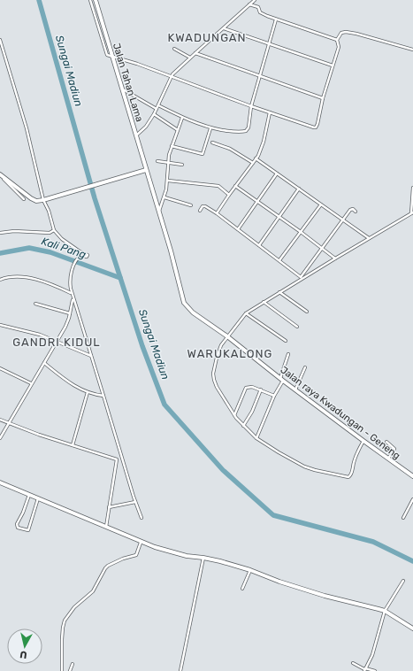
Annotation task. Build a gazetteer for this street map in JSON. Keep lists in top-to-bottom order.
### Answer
{
  "streets": {
    "main road": ["Jalan Tahan Lama", "Jalan raya Kwadungan - Geneng"]
  },
  "crossings": [
    ["Jalan Tahan Lama", "Jalan raya Kwadungan - Geneng"]
  ],
  "districts": ["KWADUNGAN", "GANDRI KIDUL", "WARUKALONG"],
  "water": ["Sungai Madiun", "Kali Pang"],
  "north": "bottom"
}
